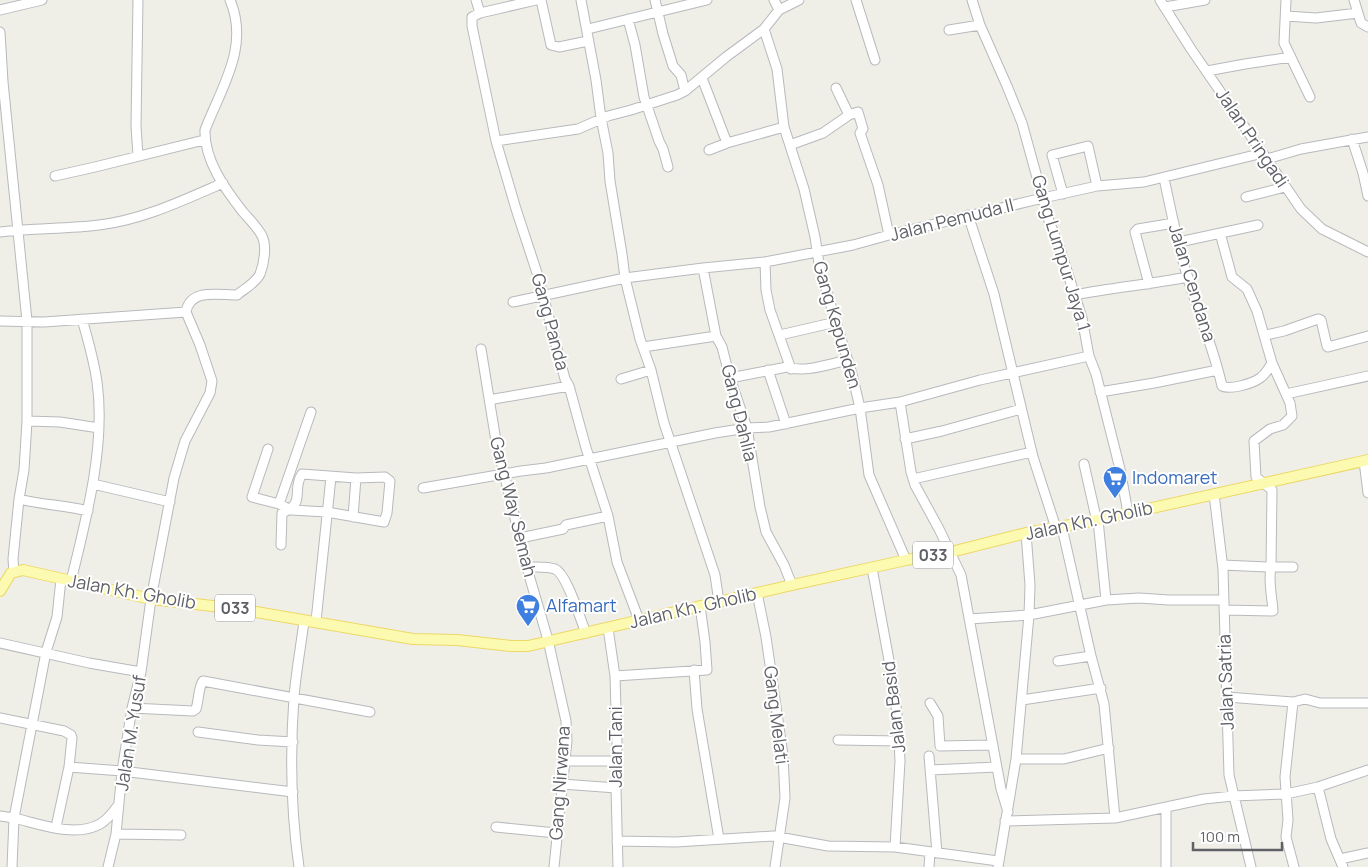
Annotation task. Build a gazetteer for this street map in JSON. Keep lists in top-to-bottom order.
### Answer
{
  "streets": {
    "main road": ["Jalan Kh. Gholib", "033"],
    "street": [
      "Jalan Pringadi",
      "Jalan Pemuda II",
      "Gang Lumpur Jaya 1",
      "Jalan Cendana",
      "Gang Panda",
      "Gang Kepunden",
      "Gang Dahlia",
      "Gang Way Semah",
      "Jalan Satria",
      "Jalan Basid",
      "Gang Melati",
      "Jalan M. Yusuf",
      "Jalan Tani",
      "Gang Nirwana"
    ]
  },
  "crossings": [
    ["Jalan Pringadi", "Jalan Pemuda II"],
    ["Jalan Pemuda II", "Gang Lumpur Jaya 1"],
    ["Jalan Pemuda II", "Jalan Cendana"],
    ["Jalan Pemuda II", "Gang Panda"],
    ["Jalan Pemuda II", "Gang Kepunden"],
    ["Jalan Pemuda II", "Gang Dahlia"],
    ["Gang Lumpur Jaya 1", "Jalan Kh. Gholib"],
    ["Gang Panda", "Jalan Kh. Gholib"],
    ["Gang Kepunden", "Jalan Kh. Gholib"],
    ["Gang Dahlia", "Jalan Kh. Gholib"],
    ["Gang Way Semah", "Jalan Kh. Gholib"],
    ["Gang Way Semah", "Gang Nirwana"],
    ["Jalan Kh. Gholib", "Jalan Satria"],
    ["Jalan Kh. Gholib", "Jalan Basid"],
    ["Jalan Kh. Gholib", "Gang Melati"],
    ["Jalan Kh. Gholib", "Jalan M. Yusuf"],
    ["Jalan Kh. Gholib", "Jalan Tani"],
    ["Jalan Kh. Gholib", "Gang Nirwana"]
  ],
  "places": {
    "supermarket": ["Indomaret", "Alfamart"]
  },
  "scale_bar": "100 m"
}
